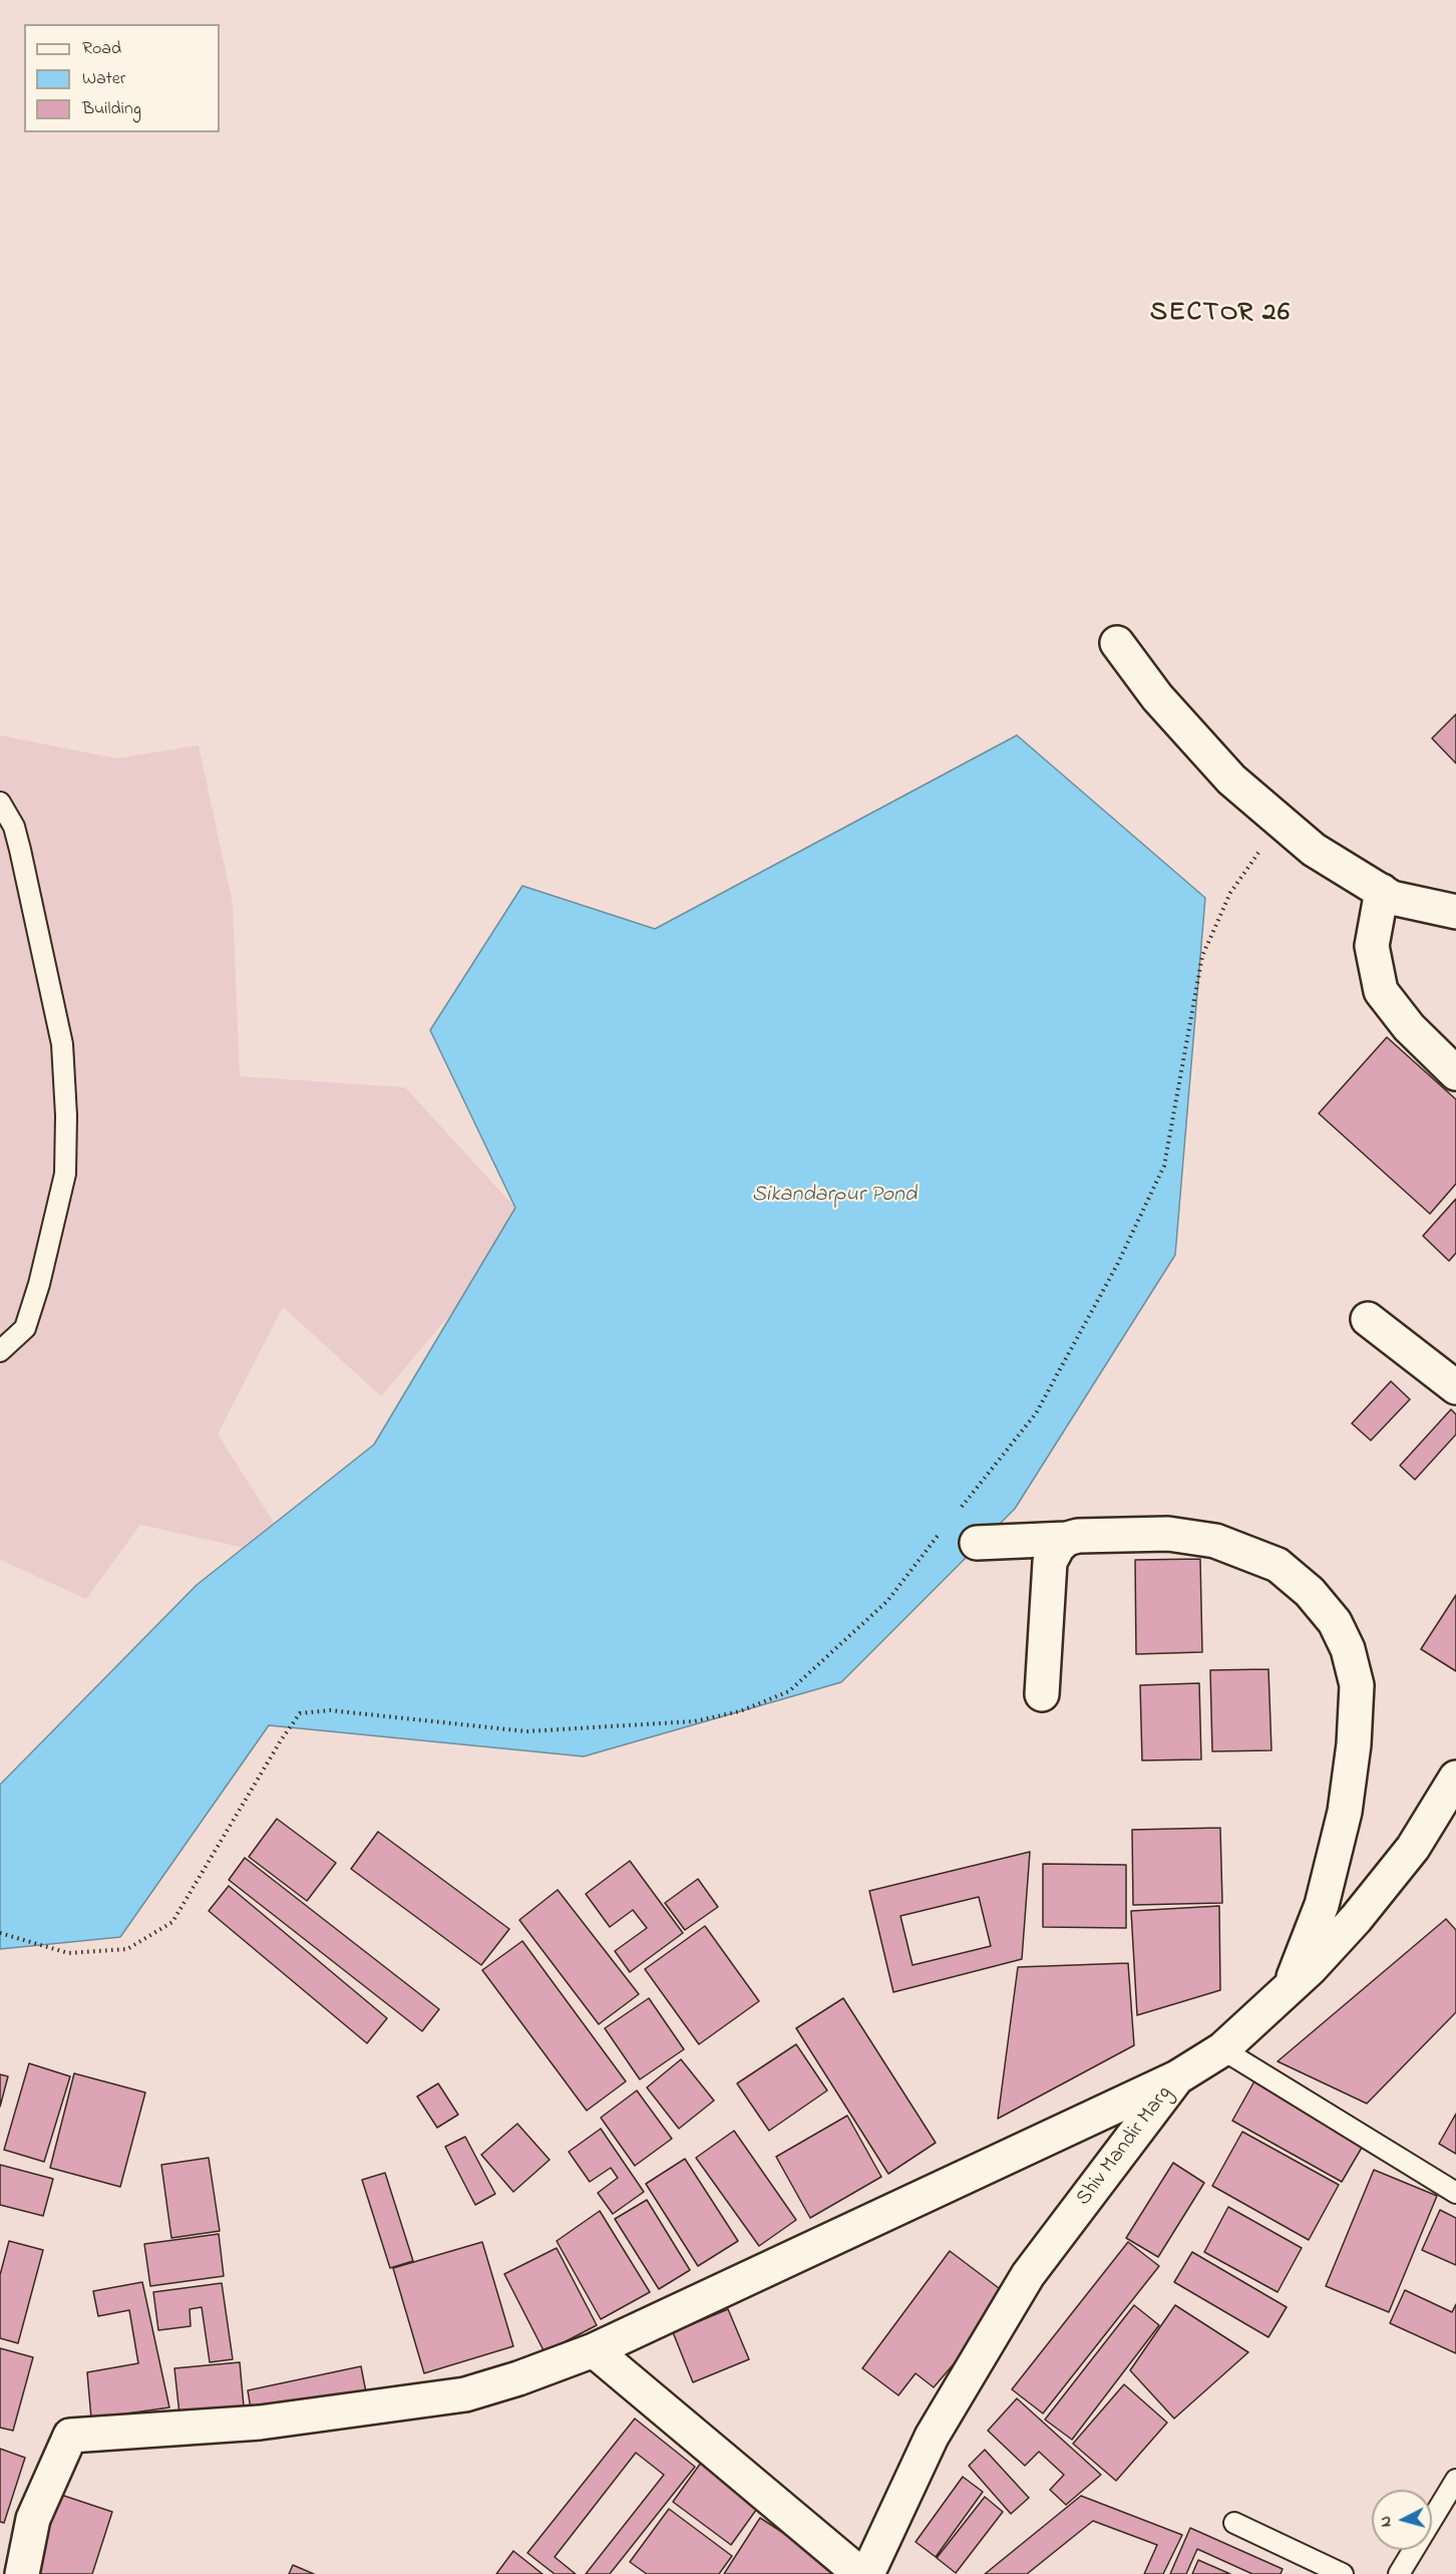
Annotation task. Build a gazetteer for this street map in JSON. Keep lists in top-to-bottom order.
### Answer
{
  "streets": {
    "street": ["Shiv Mandir Marg"]
  },
  "districts": ["SECTOR 26"],
  "water": ["Sikandarpur Pond"],
  "legend": ["Road", "Water", "Building"],
  "north": "left"
}
